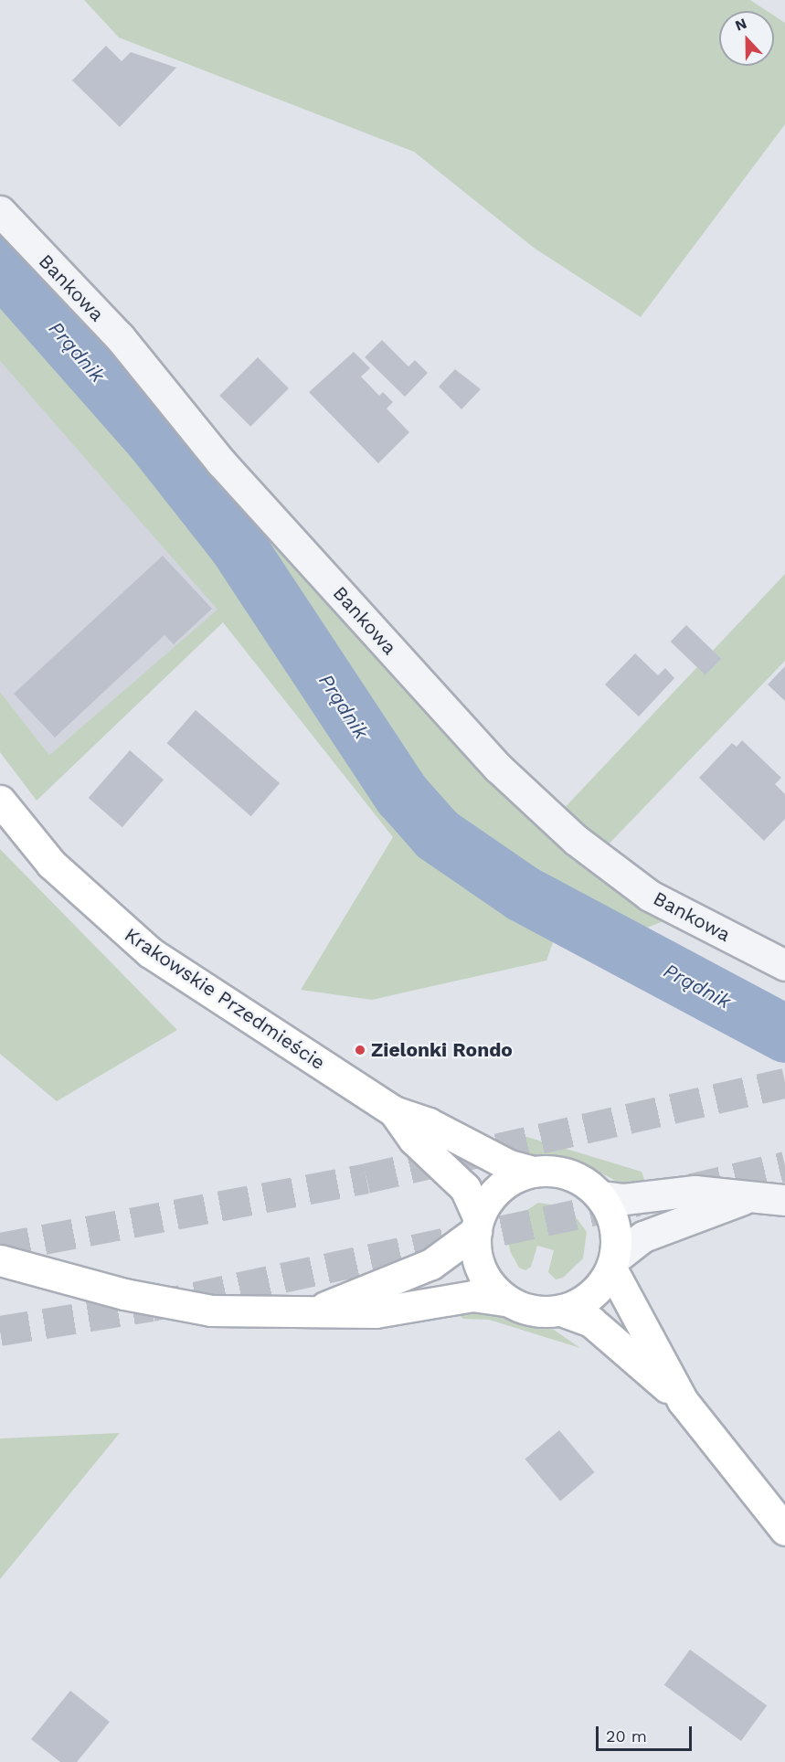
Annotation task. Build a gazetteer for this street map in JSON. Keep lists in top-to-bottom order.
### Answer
{
  "streets": {
    "main road": ["Krakowskie Przedmieście"],
    "street": ["Bankowa"]
  },
  "water": ["Prądnik"],
  "places": ["Zielonki Rondo"],
  "scale_bar": "20 m",
  "north": "top"
}
